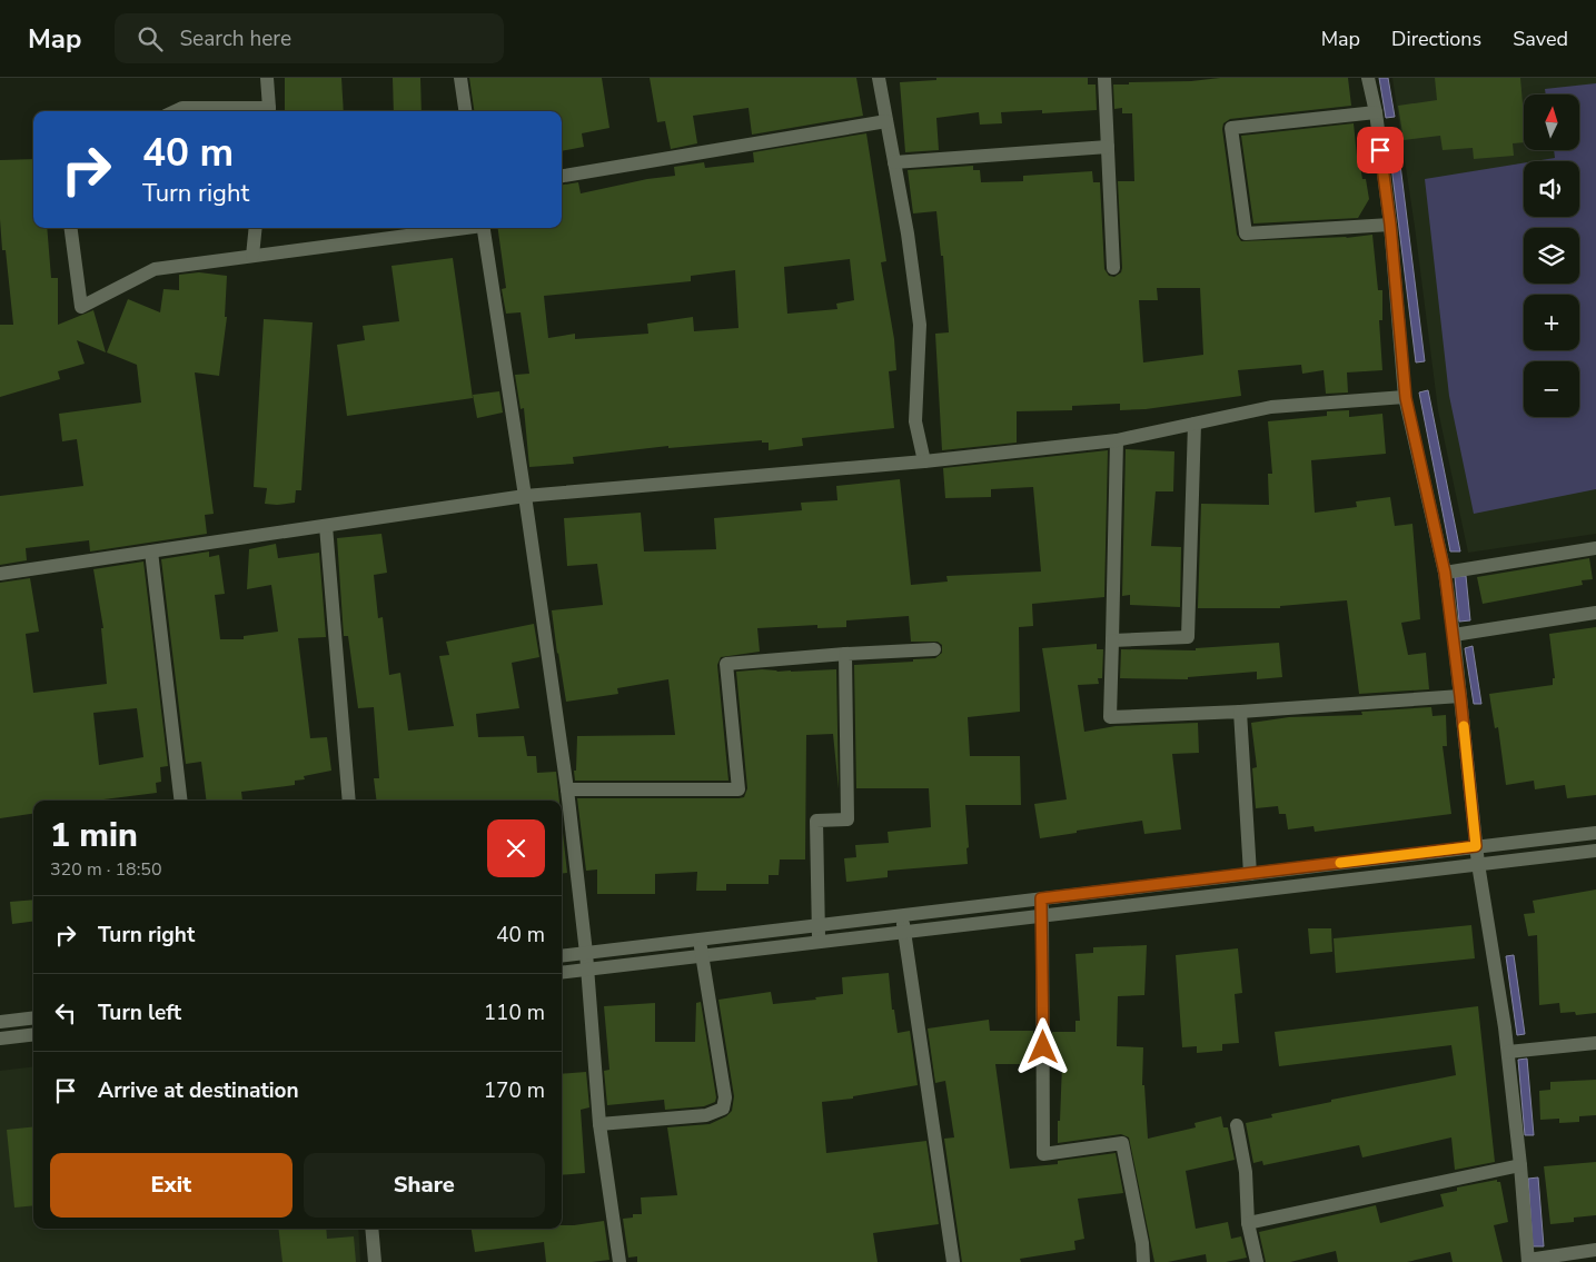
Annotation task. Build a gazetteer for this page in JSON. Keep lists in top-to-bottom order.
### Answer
{
  "north": "top",
  "page": {
    "header": "Map",
    "search": "Search here",
    "nav": ["Map", "Directions", "Saved"],
    "map_buttons": ["+", "−"],
    "turn": ["40 m", "Turn right"],
    "heading": ["1 min", "320 m · 18:50"],
    "list": [
      {
        "name": "Turn right",
        "value": "40 m"
      },
      {
        "name": "Turn left",
        "value": "110 m"
      },
      {
        "name": "Arrive at destination",
        "value": "170 m"
      }
    ],
    "buttons": ["Exit", "Share"]
  }
}
